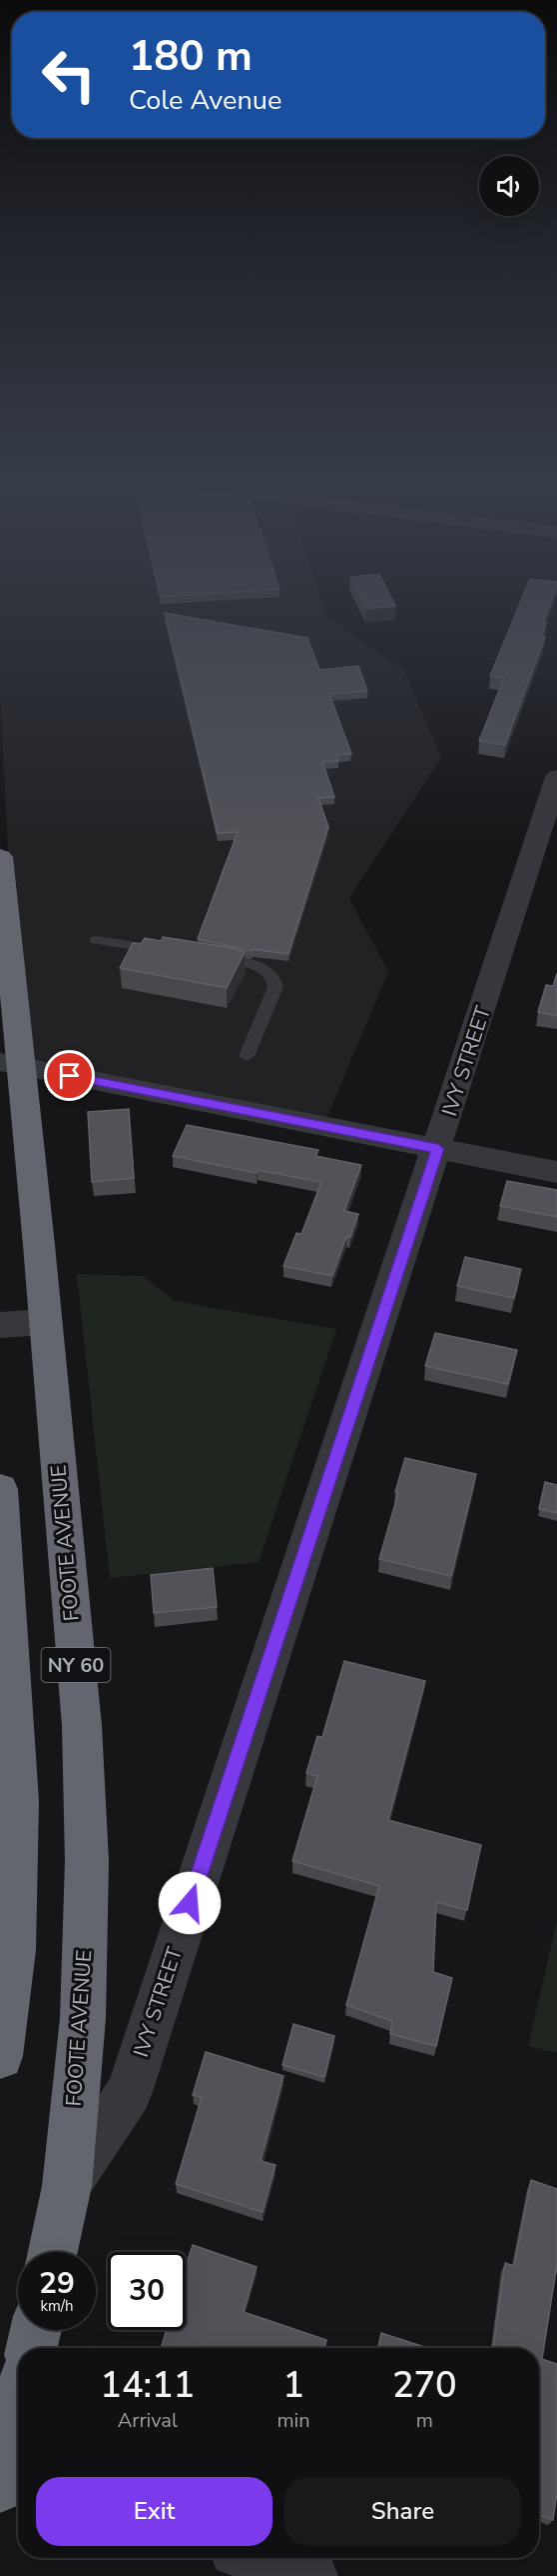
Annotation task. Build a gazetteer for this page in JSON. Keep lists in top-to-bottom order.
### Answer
{
  "streets": {
    "highway": ["FOOTE AVENUE", "NY 60"],
    "street": ["IVY STREET"]
  },
  "crossings": [
    ["IVY STREET", "FOOTE AVENUE"]
  ],
  "page": {
    "turn": ["180 m", "Cole Avenue"],
    "speed": "29 km/h",
    "limit": "30",
    "eta": [
      "14:11",
      "Arrival",
      "1",
      "min",
      "270",
      "m"
    ],
    "buttons": ["Exit", "Share"]
  }
}
